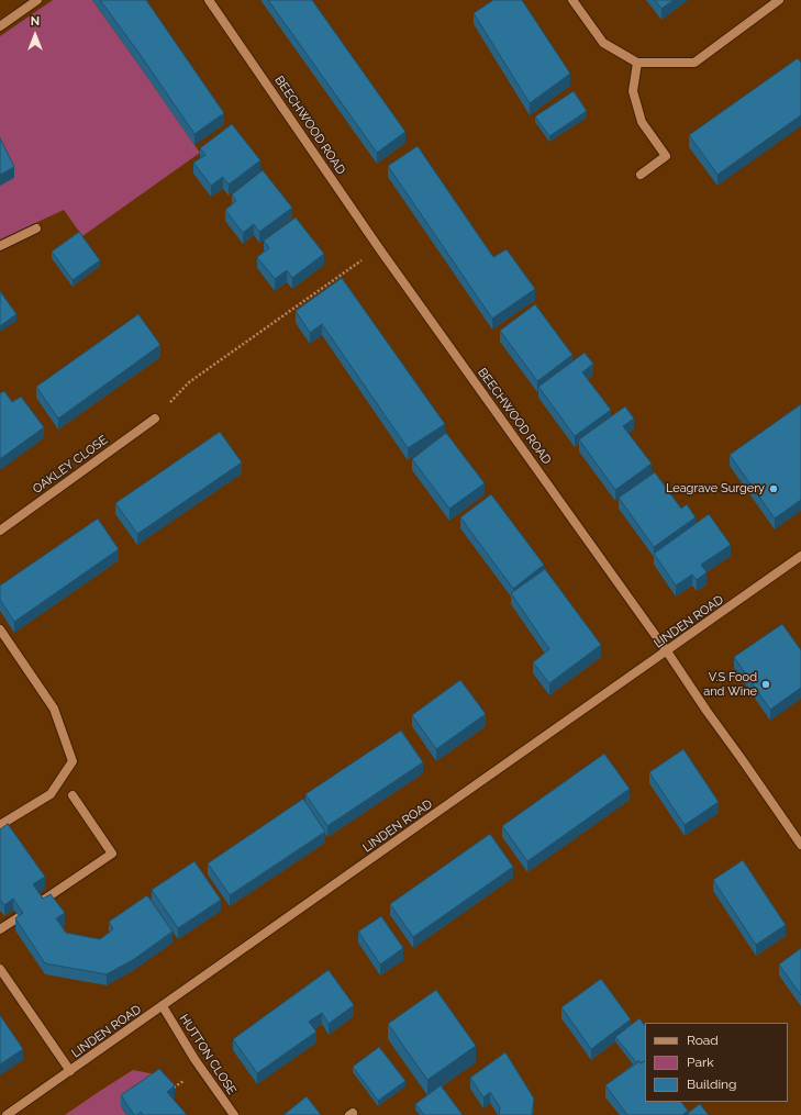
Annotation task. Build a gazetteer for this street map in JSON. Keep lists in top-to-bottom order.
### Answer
{
  "streets": {
    "street": [
      "BEECHWOOD ROAD",
      "OAKLEY CLOSE",
      "LINDEN ROAD",
      "HUTTON CLOSE"
    ]
  },
  "crossings": [
    ["BEECHWOOD ROAD", "LINDEN ROAD"],
    ["LINDEN ROAD", "HUTTON CLOSE"]
  ],
  "places": ["Leagrave Surgery", "V.S Food and Wine"],
  "legend": ["Road", "Park", "Building"],
  "north": "top"
}
